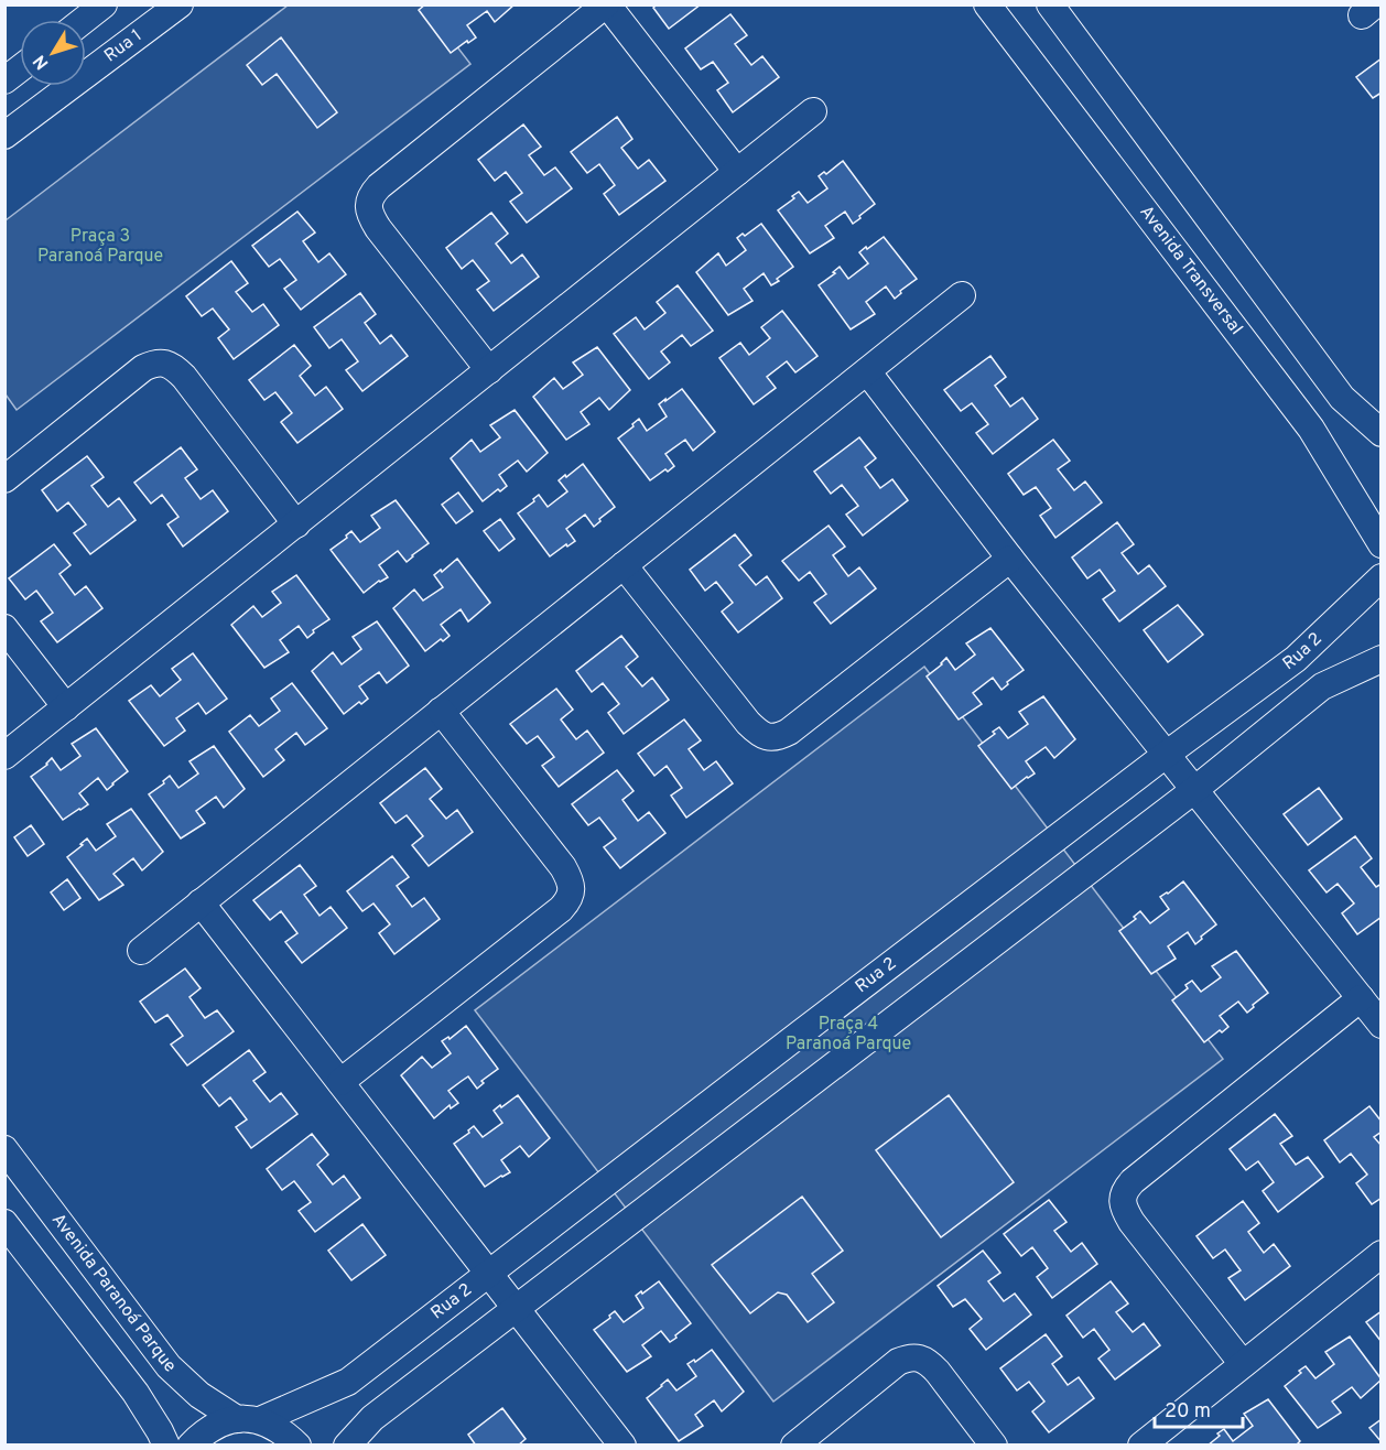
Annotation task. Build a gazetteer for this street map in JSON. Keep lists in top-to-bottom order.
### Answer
{
  "streets": {
    "street": [
      "Rua 1",
      "Avenida Transversal",
      "Rua 2",
      "Avenida Paranoá Parque"
    ]
  },
  "crossings": [
    ["Rua 2", "Avenida Paranoá Parque"]
  ],
  "parks": ["Praça 3 Paranoá Parque", "Praça 4 Paranoá Parque"],
  "scale_bar": "20 m",
  "north": "bottom left"
}
